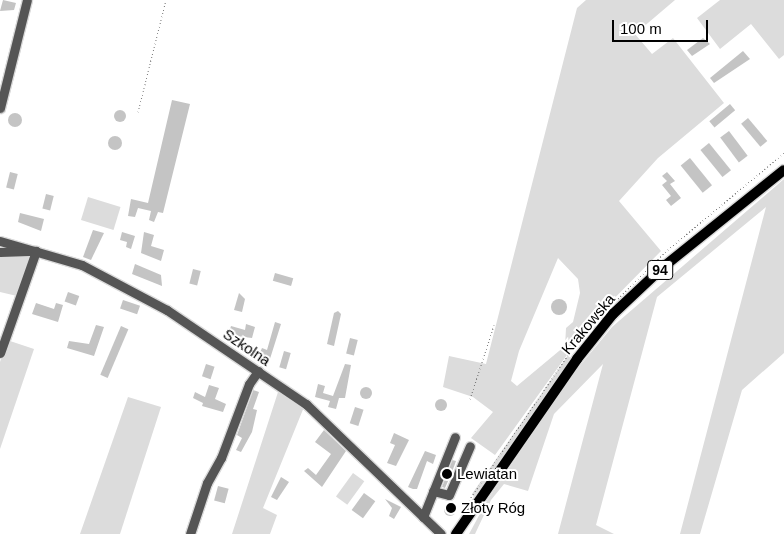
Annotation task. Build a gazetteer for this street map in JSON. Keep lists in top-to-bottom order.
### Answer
{
  "streets": {
    "main road": ["94", "Krakowska"],
    "street": ["Szkolna"]
  },
  "places": ["Lewiatan", "Złoty Róg"],
  "scale_bar": "100 m"
}
